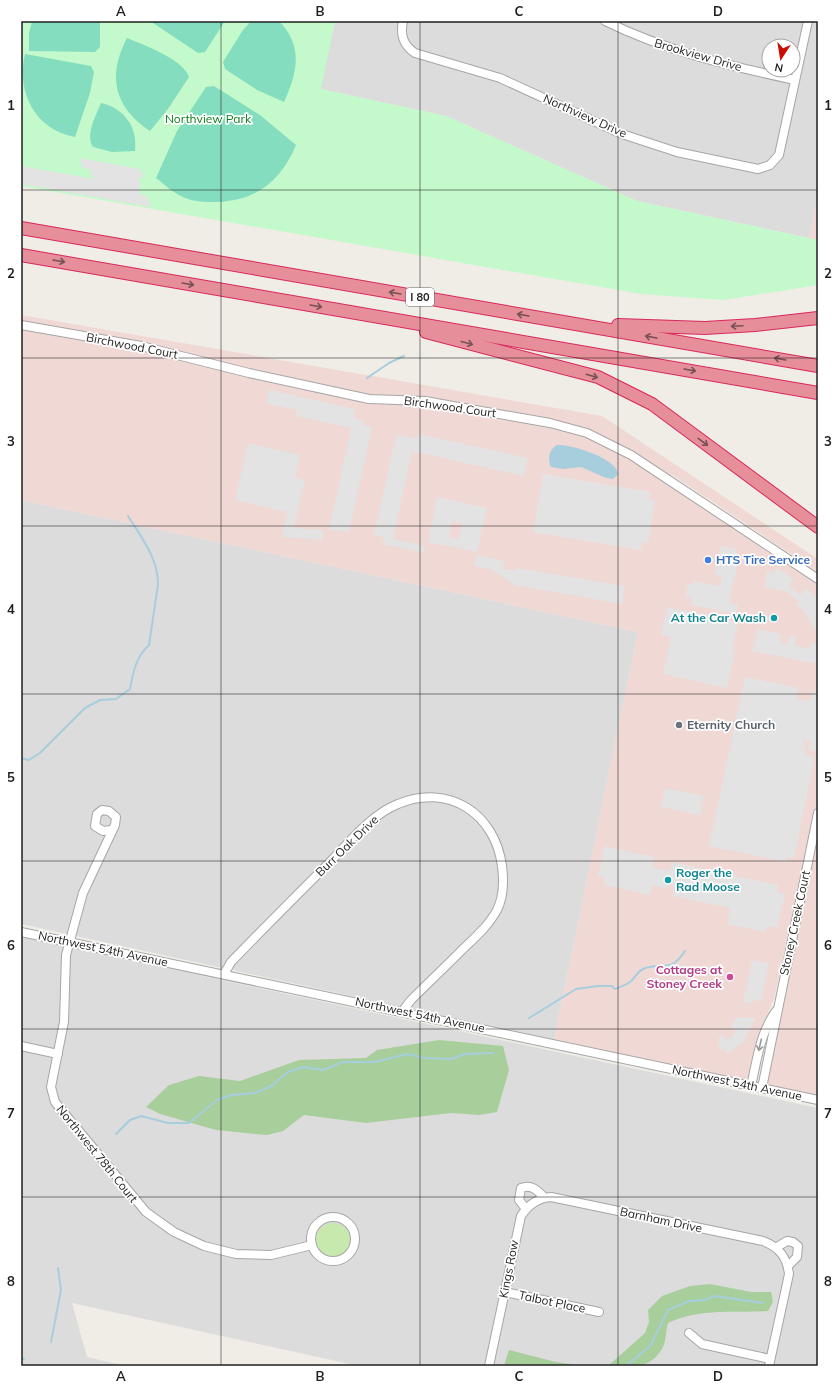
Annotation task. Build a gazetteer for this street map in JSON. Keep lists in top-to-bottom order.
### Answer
{
  "streets": {
    "highway": ["I 80"],
    "street": [
      "Brookview Drive",
      "Northview Drive",
      "Birchwood Court",
      "Burr Oak Drive",
      "Stoney Creek Court",
      "Northwest 54th Avenue",
      "Northwest 78th Court",
      "Barnham Drive",
      "Kings Row",
      "Talbot Place"
    ]
  },
  "crossings": [
    ["Brookview Drive", "Northview Drive"],
    ["Burr Oak Drive", "Northwest 54th Avenue"],
    ["Stoney Creek Court", "Northwest 54th Avenue"],
    ["Northwest 54th Avenue", "Northwest 78th Court"],
    ["Kings Row", "Talbot Place"]
  ],
  "parks": ["Northview Park"],
  "places": [
    "HTS Tire Service",
    "At the Car Wash",
    "Eternity Church",
    "Roger the Rad Moose",
    "Cottages at Stoney Creek"
  ],
  "north": "bottom",
  "grid": {
    "columns": [
      "A",
      "B",
      "C",
      "D"
    ],
    "rows": [
      "1",
      "2",
      "3",
      "4",
      "5",
      "6",
      "7",
      "8"
    ]
  }
}
